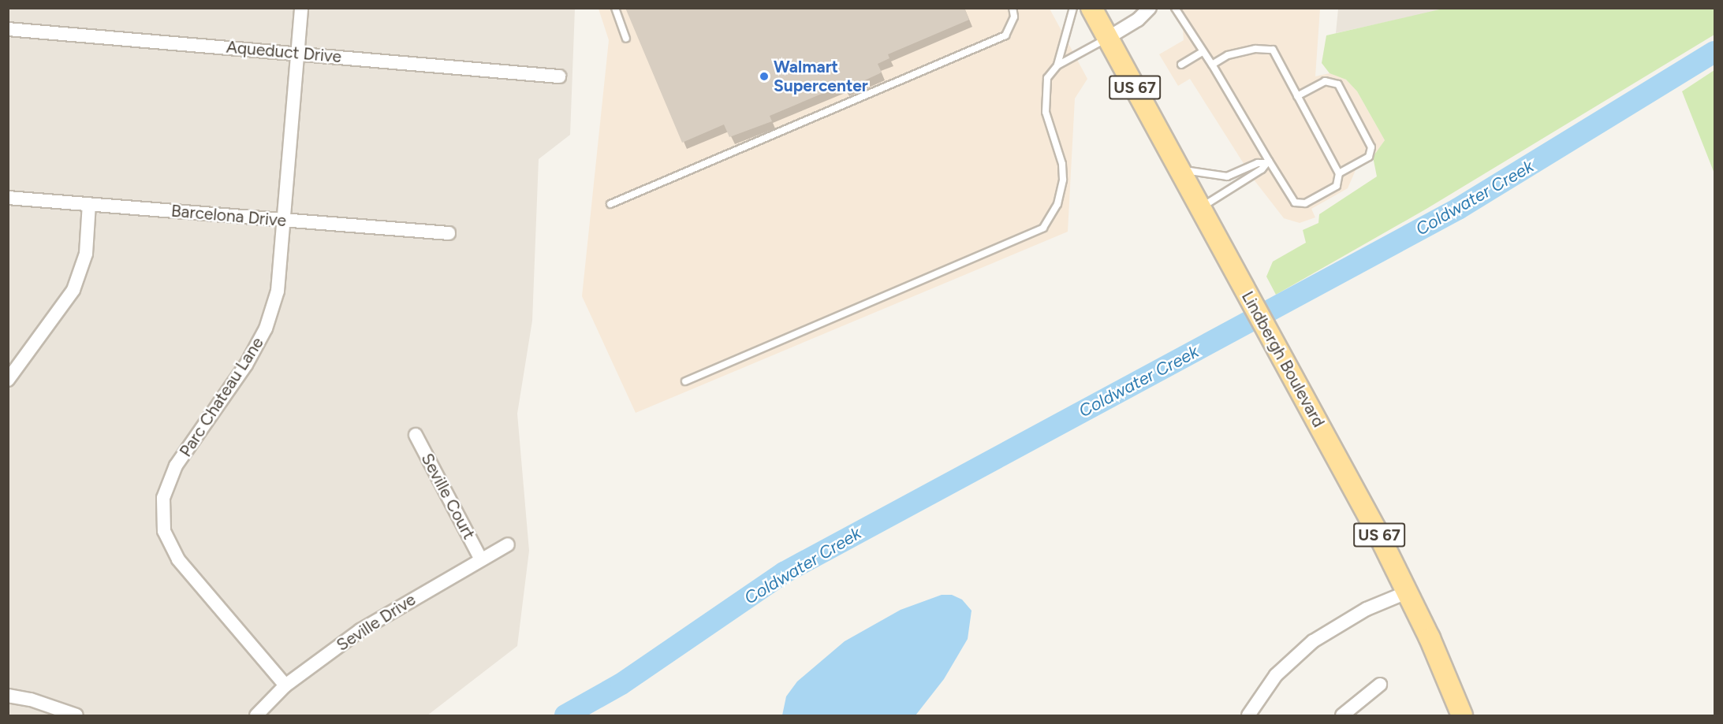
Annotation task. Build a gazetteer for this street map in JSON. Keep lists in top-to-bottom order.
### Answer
{
  "streets": {
    "main road": ["US 67", "Lindbergh Boulevard"],
    "street": [
      "Aqueduct Drive",
      "Barcelona Drive",
      "Parc Chateau Lane",
      "Seville Court",
      "Seville Drive"
    ]
  },
  "crossings": [
    ["Aqueduct Drive", "Parc Chateau Lane"],
    ["Barcelona Drive", "Parc Chateau Lane"],
    ["Parc Chateau Lane", "Seville Drive"],
    ["Seville Court", "Seville Drive"]
  ],
  "water": ["Coldwater Creek"],
  "places": ["Walmart Supercenter"]
}
